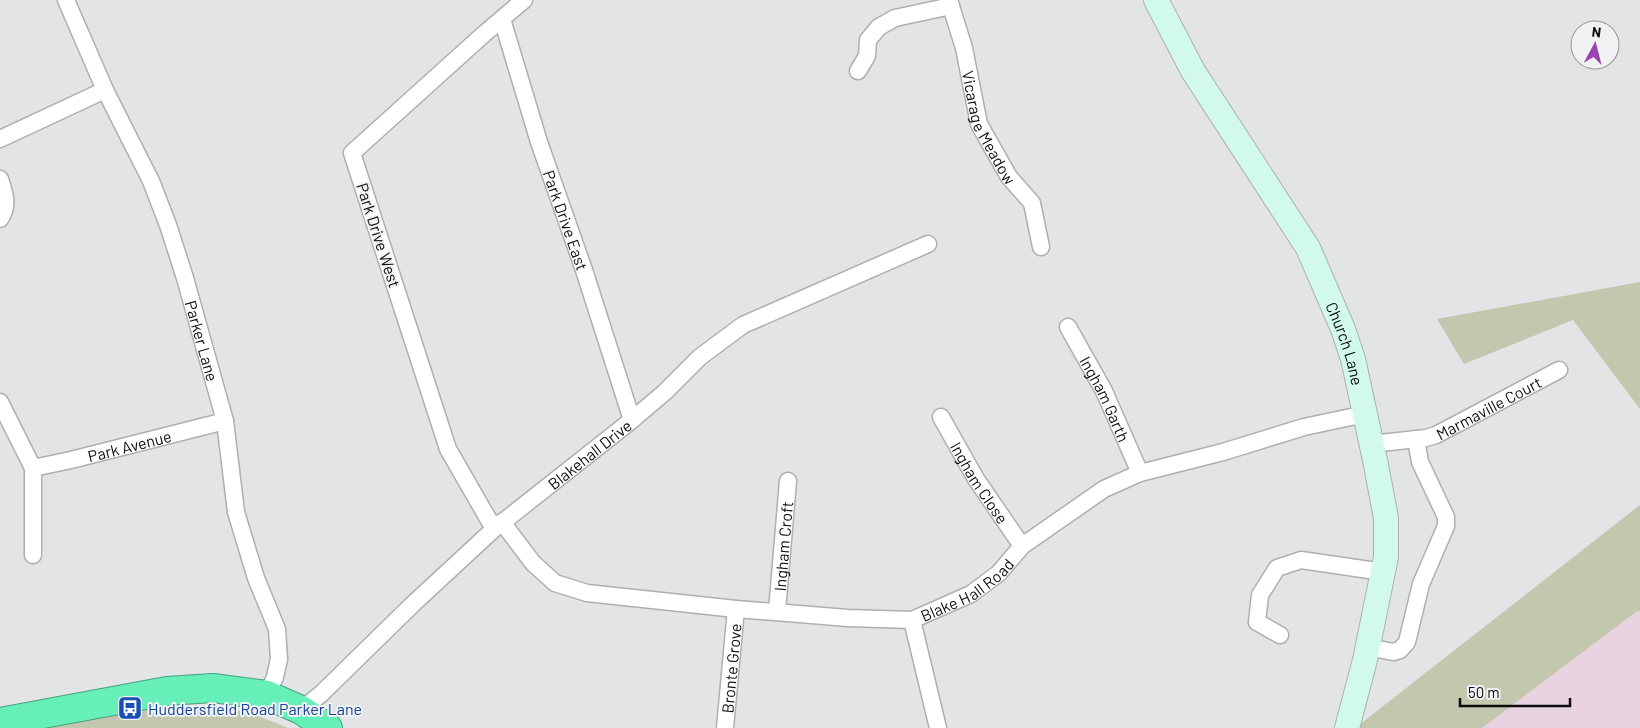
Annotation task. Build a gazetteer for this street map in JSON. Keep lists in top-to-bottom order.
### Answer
{
  "streets": {
    "street": [
      "Vicarage Meadow",
      "Park Drive East",
      "Park Drive West",
      "Parker Lane",
      "Church Lane",
      "Ingham Garth",
      "Marmaville Court",
      "Park Avenue",
      "Blakehall Drive",
      "Ingham Close",
      "Ingham Croft",
      "Blake Hall Road",
      "Bronte Grove"
    ]
  },
  "crossings": [
    ["Park Drive East", "Park Drive West"],
    ["Park Drive East", "Blakehall Drive"],
    ["Park Drive West", "Blakehall Drive"],
    ["Park Drive West", "Blake Hall Road"],
    ["Parker Lane", "Park Avenue"],
    ["Church Lane", "Marmaville Court"],
    ["Church Lane", "Blake Hall Road"],
    ["Ingham Garth", "Blake Hall Road"],
    ["Blakehall Drive", "Blake Hall Road"],
    ["Ingham Close", "Blake Hall Road"],
    ["Ingham Croft", "Blake Hall Road"],
    ["Blake Hall Road", "Bronte Grove"]
  ],
  "places": {
    "bus stop": ["Huddersfield Road Parker Lane"]
  },
  "scale_bar": "50 m",
  "north": "top"
}
